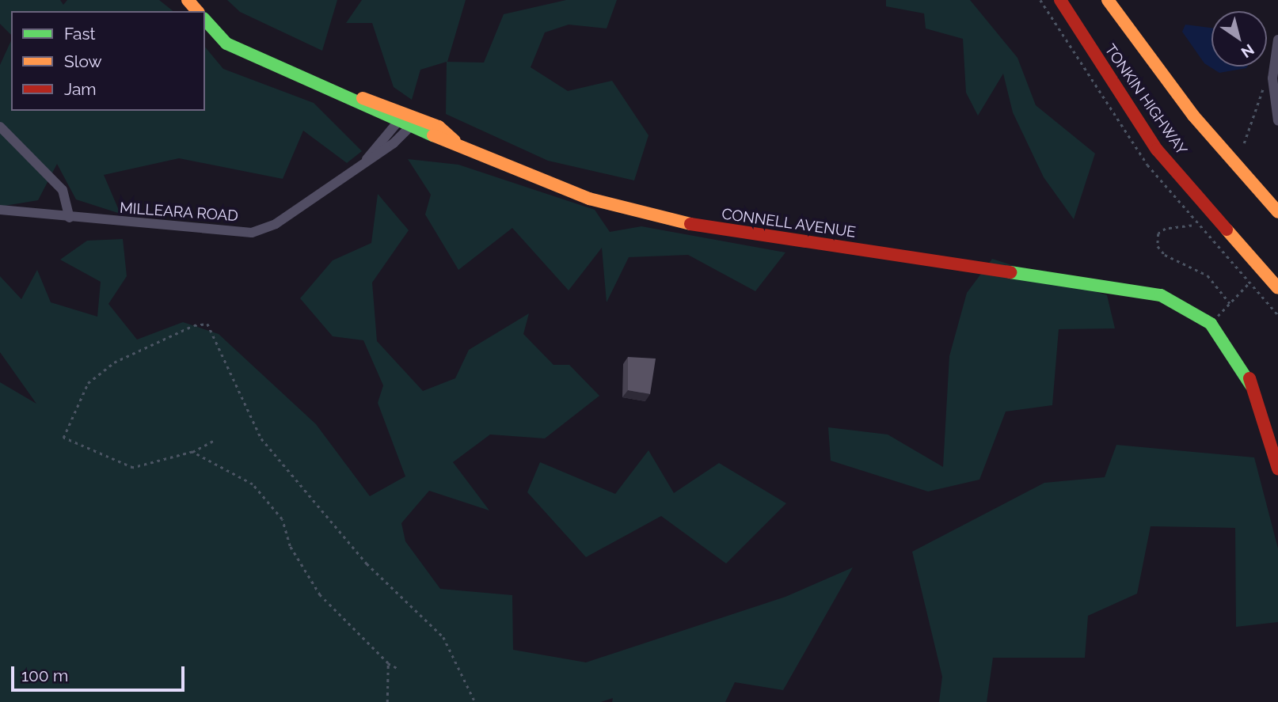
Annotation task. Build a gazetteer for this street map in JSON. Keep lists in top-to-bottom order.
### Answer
{
  "streets": {
    "main road": ["TONKIN HIGHWAY", "CONNELL AVENUE"],
    "street": ["MILLEARA ROAD"]
  },
  "crossings": [
    ["MILLEARA ROAD", "CONNELL AVENUE"]
  ],
  "legend": ["Fast", "Slow", "Jam"],
  "scale_bar": "100 m",
  "north": "bottom right"
}
